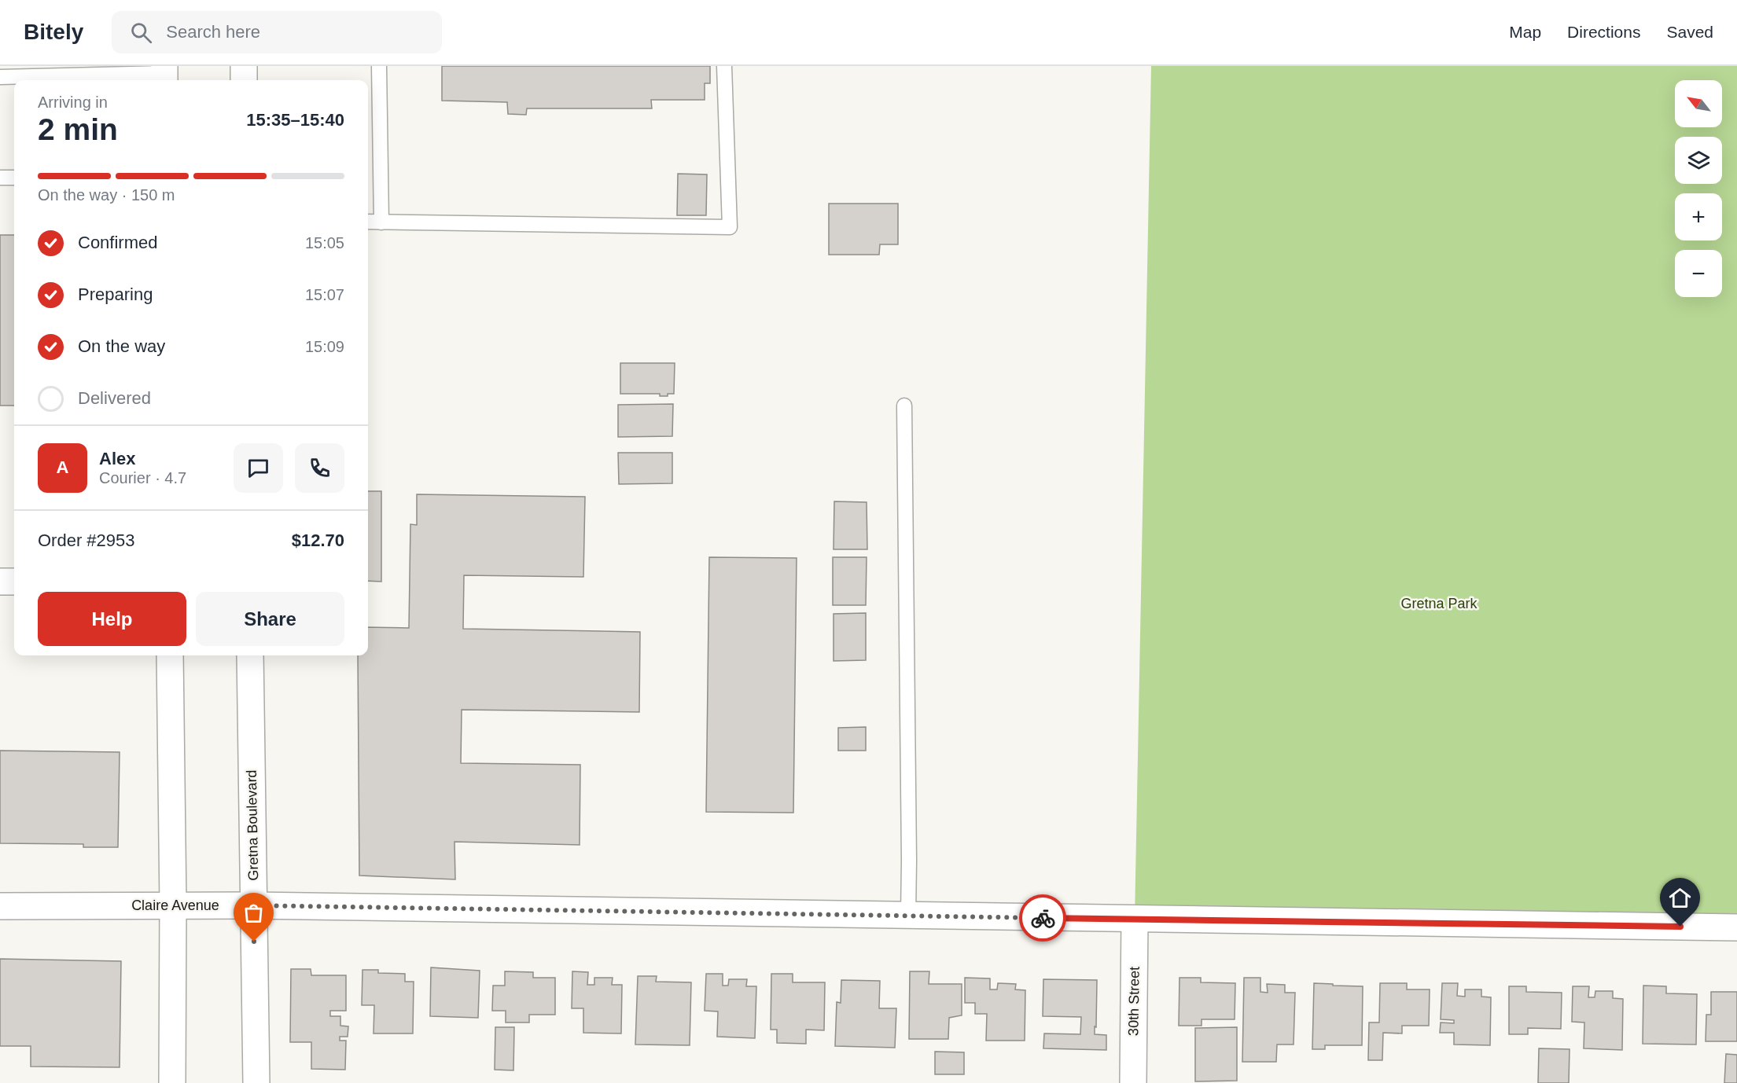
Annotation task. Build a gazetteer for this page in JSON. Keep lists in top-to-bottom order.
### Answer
{
  "streets": {
    "street": ["Gretna Boulevard", "Claire Avenue", "30th Street"]
  },
  "crossings": [
    ["Gretna Boulevard", "Claire Avenue"],
    ["Claire Avenue", "30th Street"]
  ],
  "parks": ["Gretna Park"],
  "north": "top left",
  "page": {
    "header": "Bitely",
    "search": "Search here",
    "nav": ["Map", "Directions", "Saved"],
    "map_buttons": ["+", "−"],
    "heading": ["2 min", "Arriving in", "15:35–15:40"],
    "panel": [
      "Alex",
      "Courier · 4.7",
      "Order #2953",
      "$12.70"
    ],
    "bar": "On the way · 150 m",
    "list": [
      ["Confirmed", "15:05"],
      ["Preparing", "15:07"],
      ["On the way", "15:09"],
      "Delivered"
    ],
    "round": "A",
    "buttons": ["Help", "Share"]
  }
}
